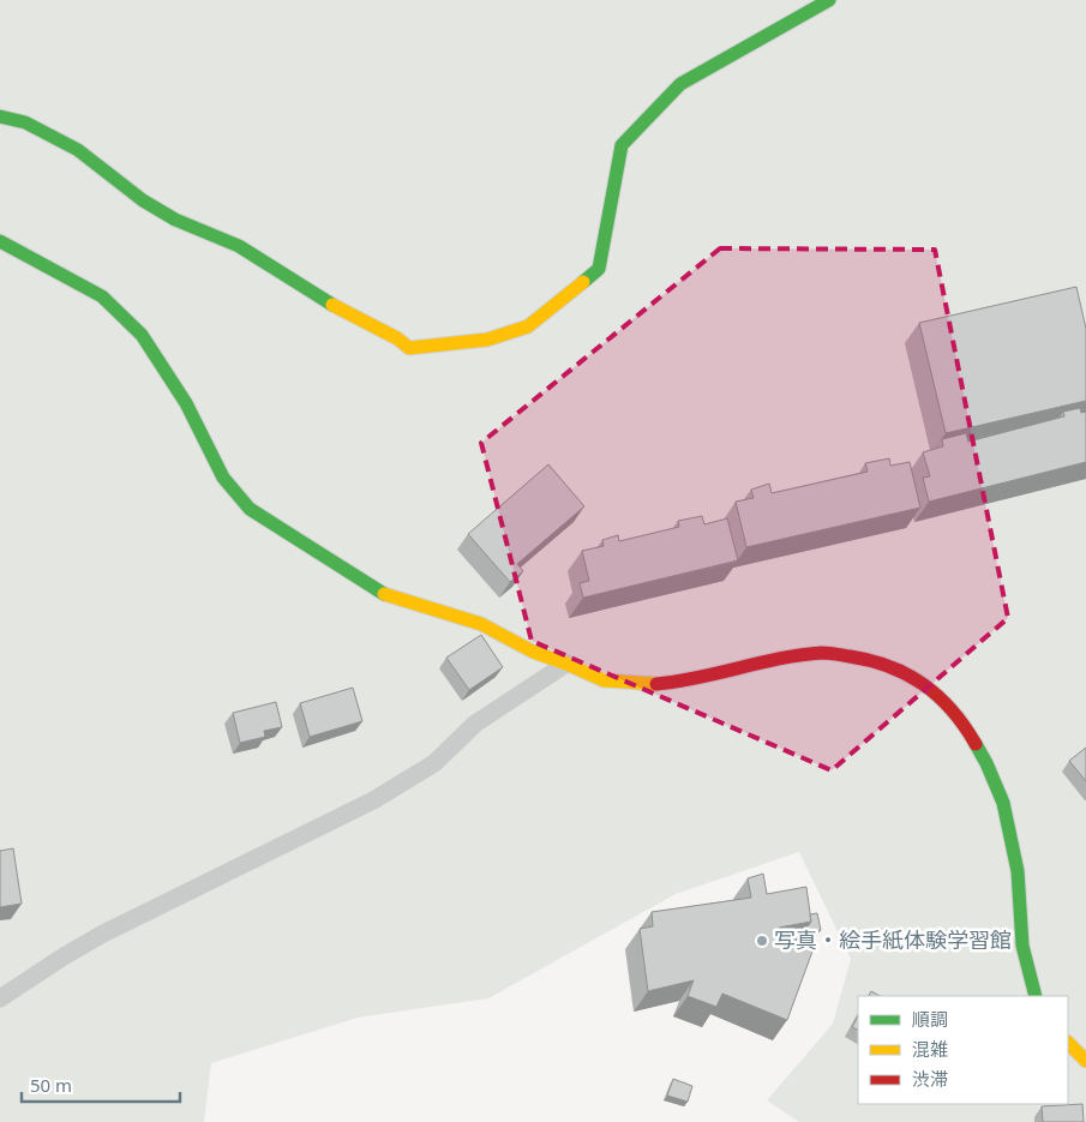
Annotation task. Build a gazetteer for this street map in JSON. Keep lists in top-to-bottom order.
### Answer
{
  "places": ["写真・絵手紙体験学習館"],
  "legend": ["順調", "混雑", "渋滞"],
  "scale_bar": "50 m"
}
